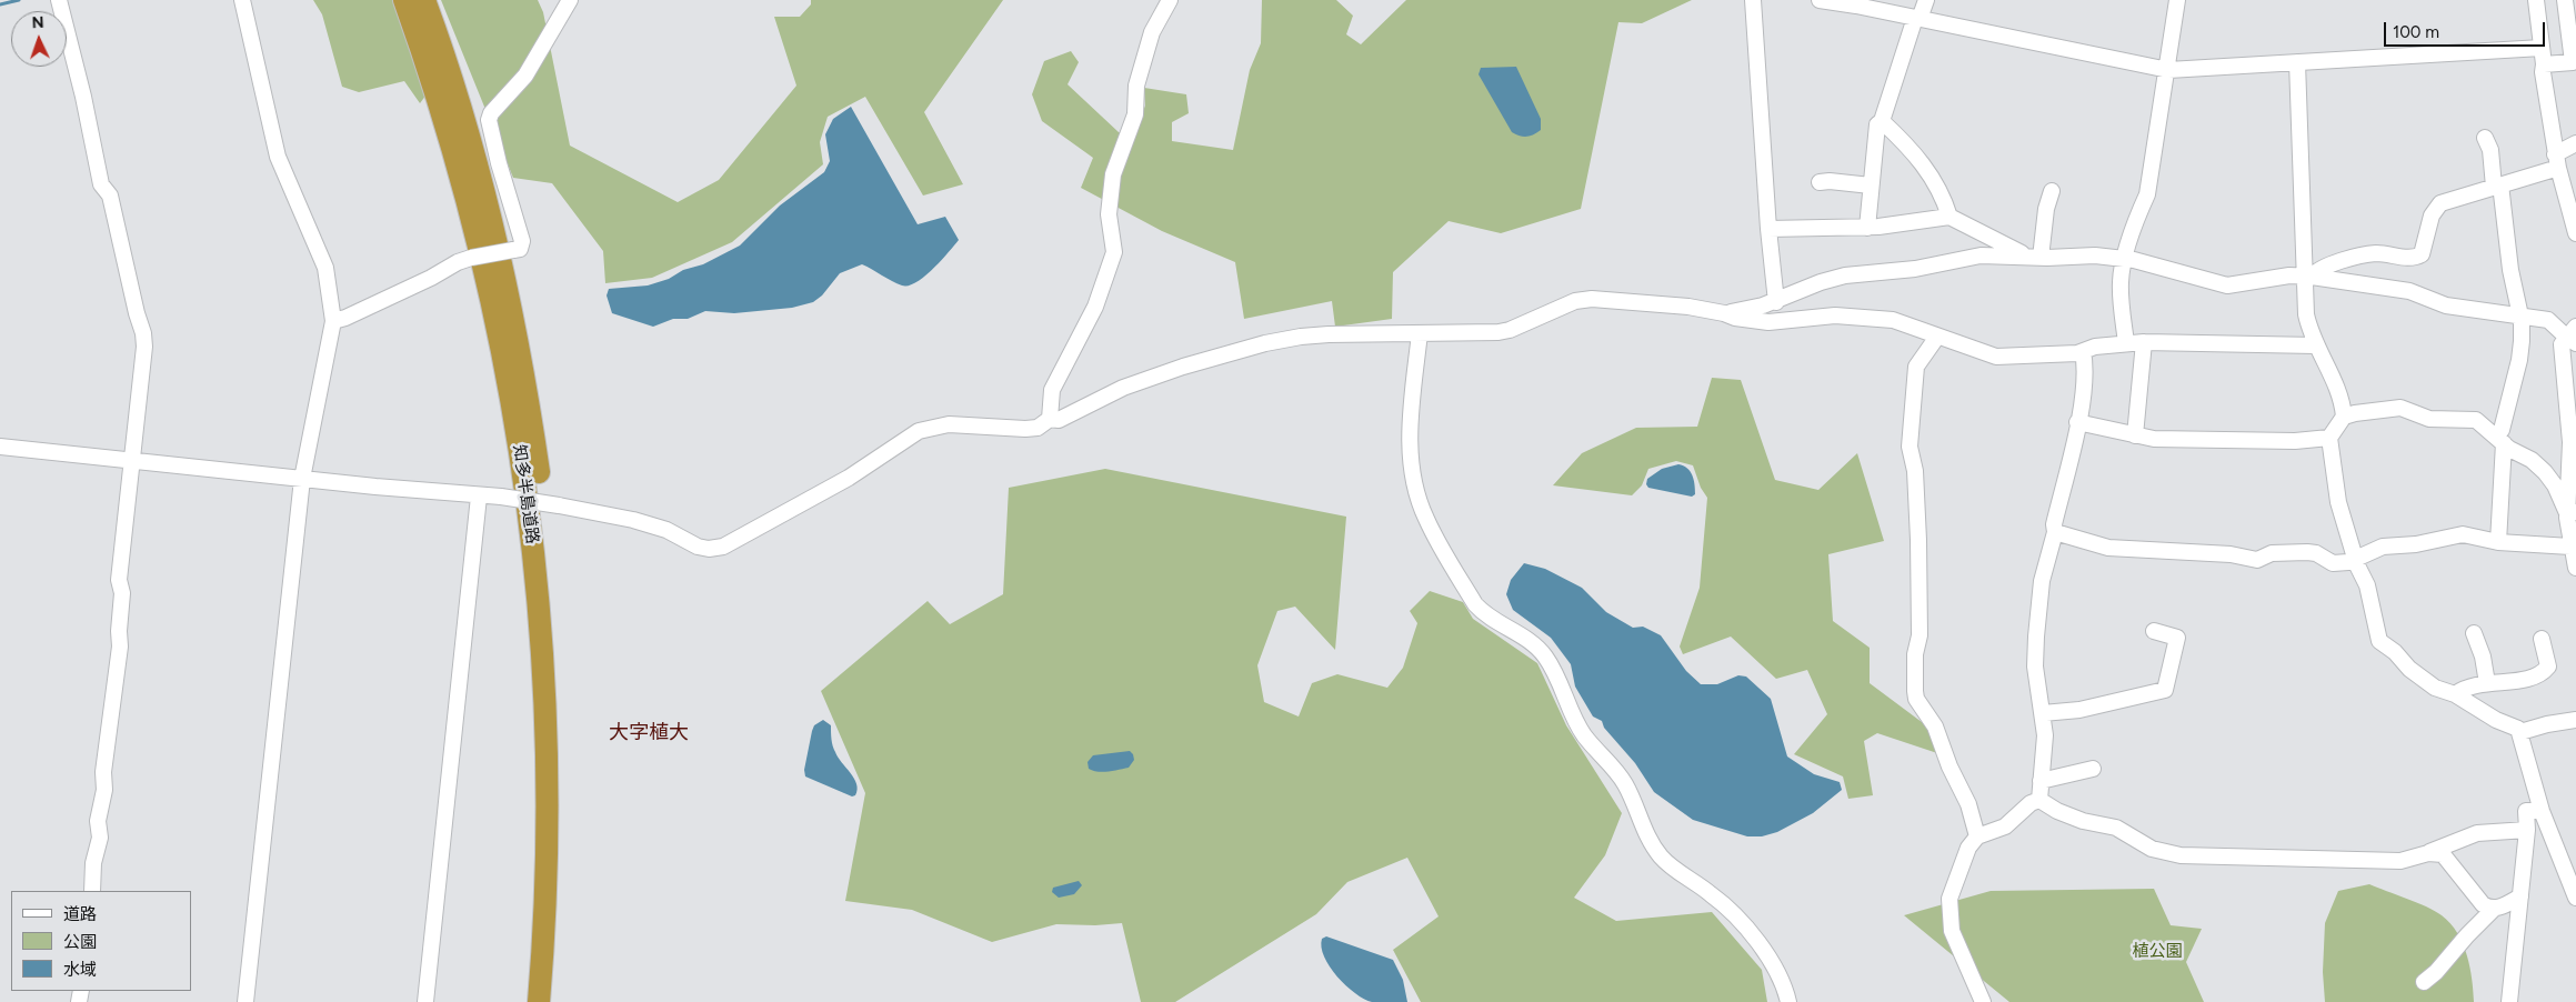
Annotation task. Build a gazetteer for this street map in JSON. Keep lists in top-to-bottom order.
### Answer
{
  "streets": {
    "highway": ["知多半島道路"]
  },
  "districts": ["大字植大"],
  "parks": ["植公園"],
  "legend": ["道路", "公園", "水域"],
  "scale_bar": "100 m",
  "north": "top"
}
